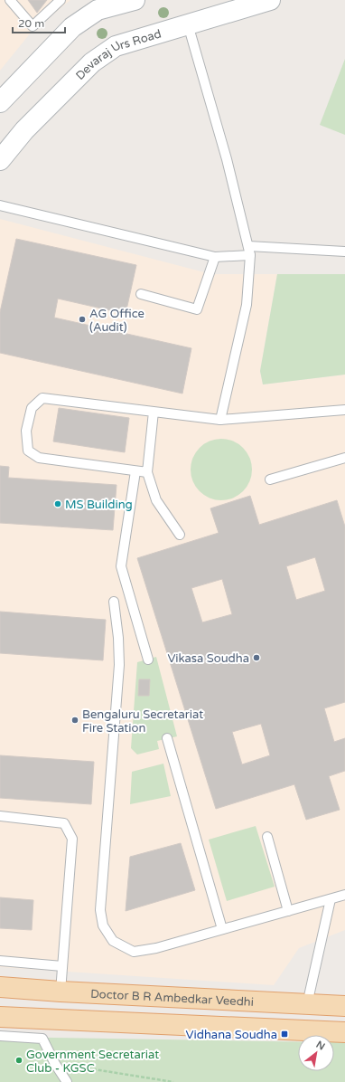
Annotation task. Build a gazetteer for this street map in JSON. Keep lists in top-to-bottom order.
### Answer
{
  "streets": {
    "main road": ["Doctor B R Ambedkar Veedhi"],
    "street": ["Devaraj Urs Road"]
  },
  "places": {
    "other": [
      "AG Office (Audit)",
      "MS Building",
      "Vikasa Soudha",
      "Bengaluru Secretariat Fire Station",
      "Government Secretariat Club - KGSC"
    ],
    "transit": ["Vidhana Soudha"]
  },
  "scale_bar": "20 m",
  "north": "top right"
}
